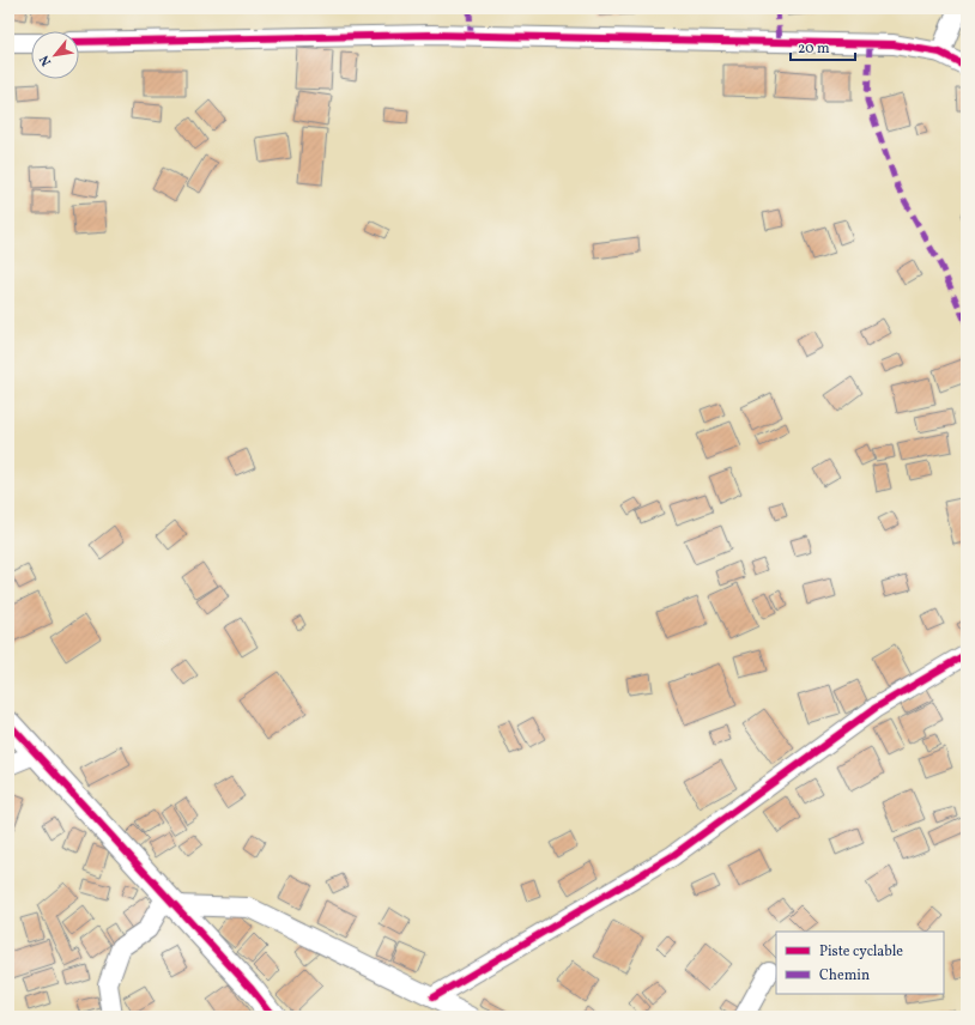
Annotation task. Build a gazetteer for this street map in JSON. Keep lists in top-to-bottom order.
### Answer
{
  "legend": ["Piste cyclable", "Chemin"],
  "scale_bar": "20 m",
  "north": "bottom left"
}
